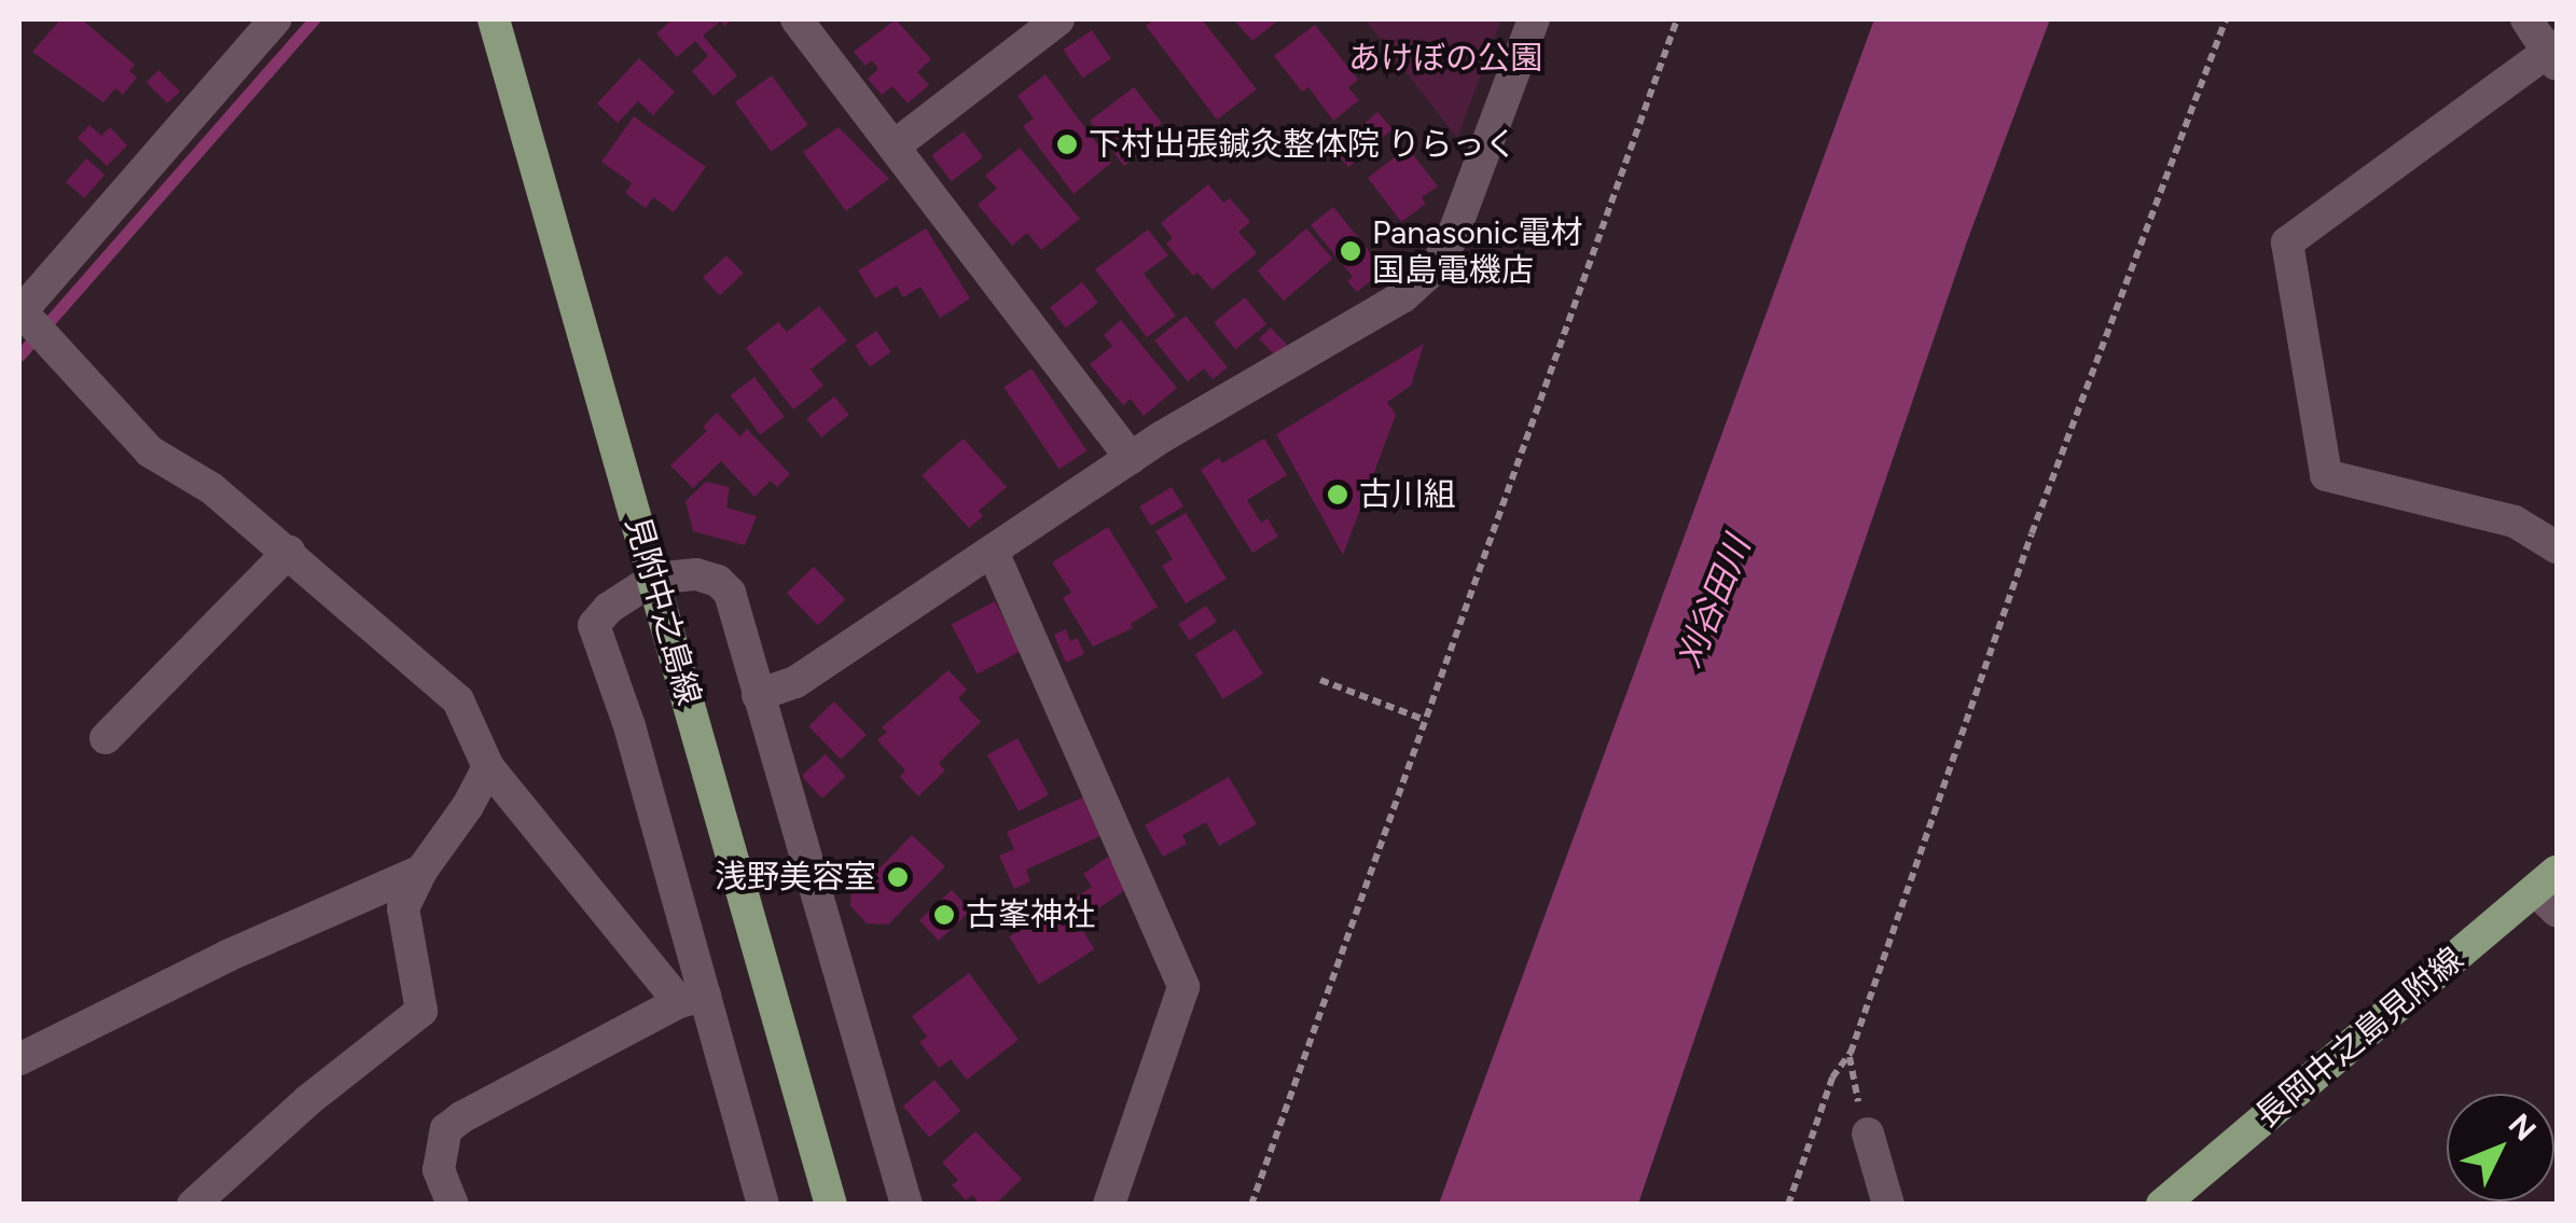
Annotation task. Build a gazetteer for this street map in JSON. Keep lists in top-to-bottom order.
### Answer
{
  "streets": {
    "main road": ["見附中之島線", "長岡中之島見附線"]
  },
  "water": ["刈谷田川"],
  "parks": ["あけぼの公園"],
  "places": [
    "下村出張鍼灸整体院 りらっく",
    "Panasonic電材 国島電機店",
    "古川組",
    "浅野美容室",
    "古峯神社"
  ],
  "north": "top right"
}
